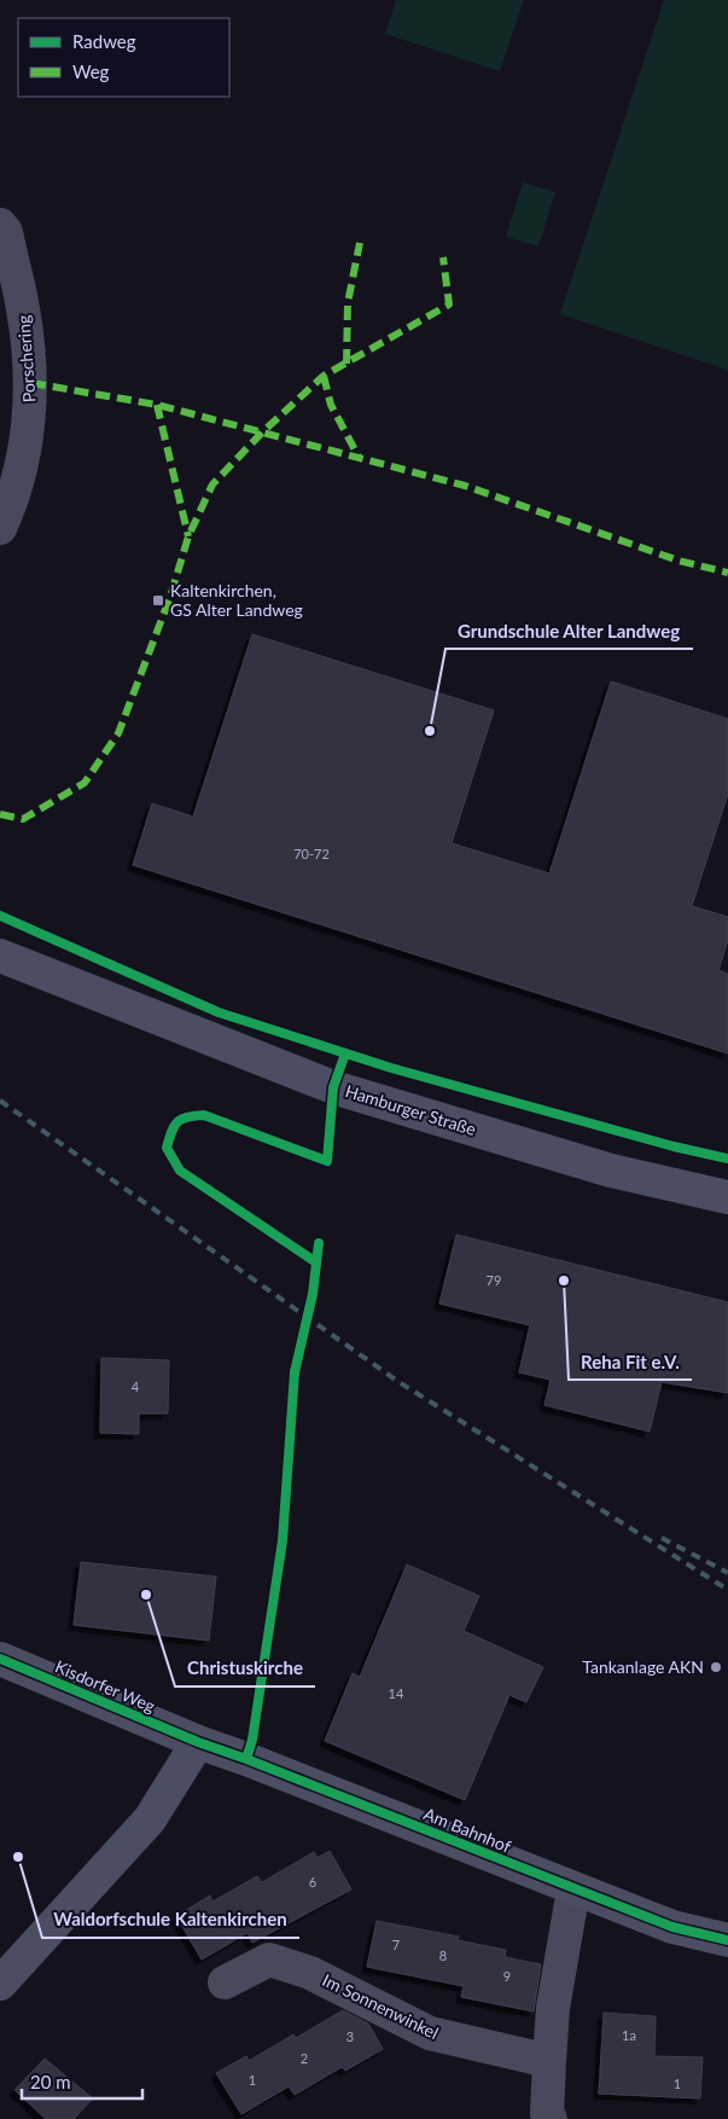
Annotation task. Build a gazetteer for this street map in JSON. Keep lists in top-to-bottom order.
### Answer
{
  "streets": {
    "street": [
      "Porschering",
      "Hamburger Straße",
      "Kisdorfer Weg",
      "Am Bahnhof",
      "Im Sonnenwinkel"
    ]
  },
  "crossings": [
    ["Kisdorfer Weg", "Am Bahnhof"]
  ],
  "places": {
    "transit": ["Kaltenkirchen, GS Alter Landweg"],
    "other": [
      "Grundschule Alter Landweg",
      "Reha Fit e.V.",
      "Christuskirche",
      "Tankanlage AKN",
      "Waldorfschule Kaltenkirchen"
    ]
  },
  "house_numbers": [
    "70-72",
    "79",
    "4",
    "14",
    "6",
    "7",
    "8",
    "9",
    "1a",
    "3",
    "2",
    "1",
    "1"
  ],
  "legend": ["Radweg", "Weg"],
  "scale_bar": "20 m"
}
